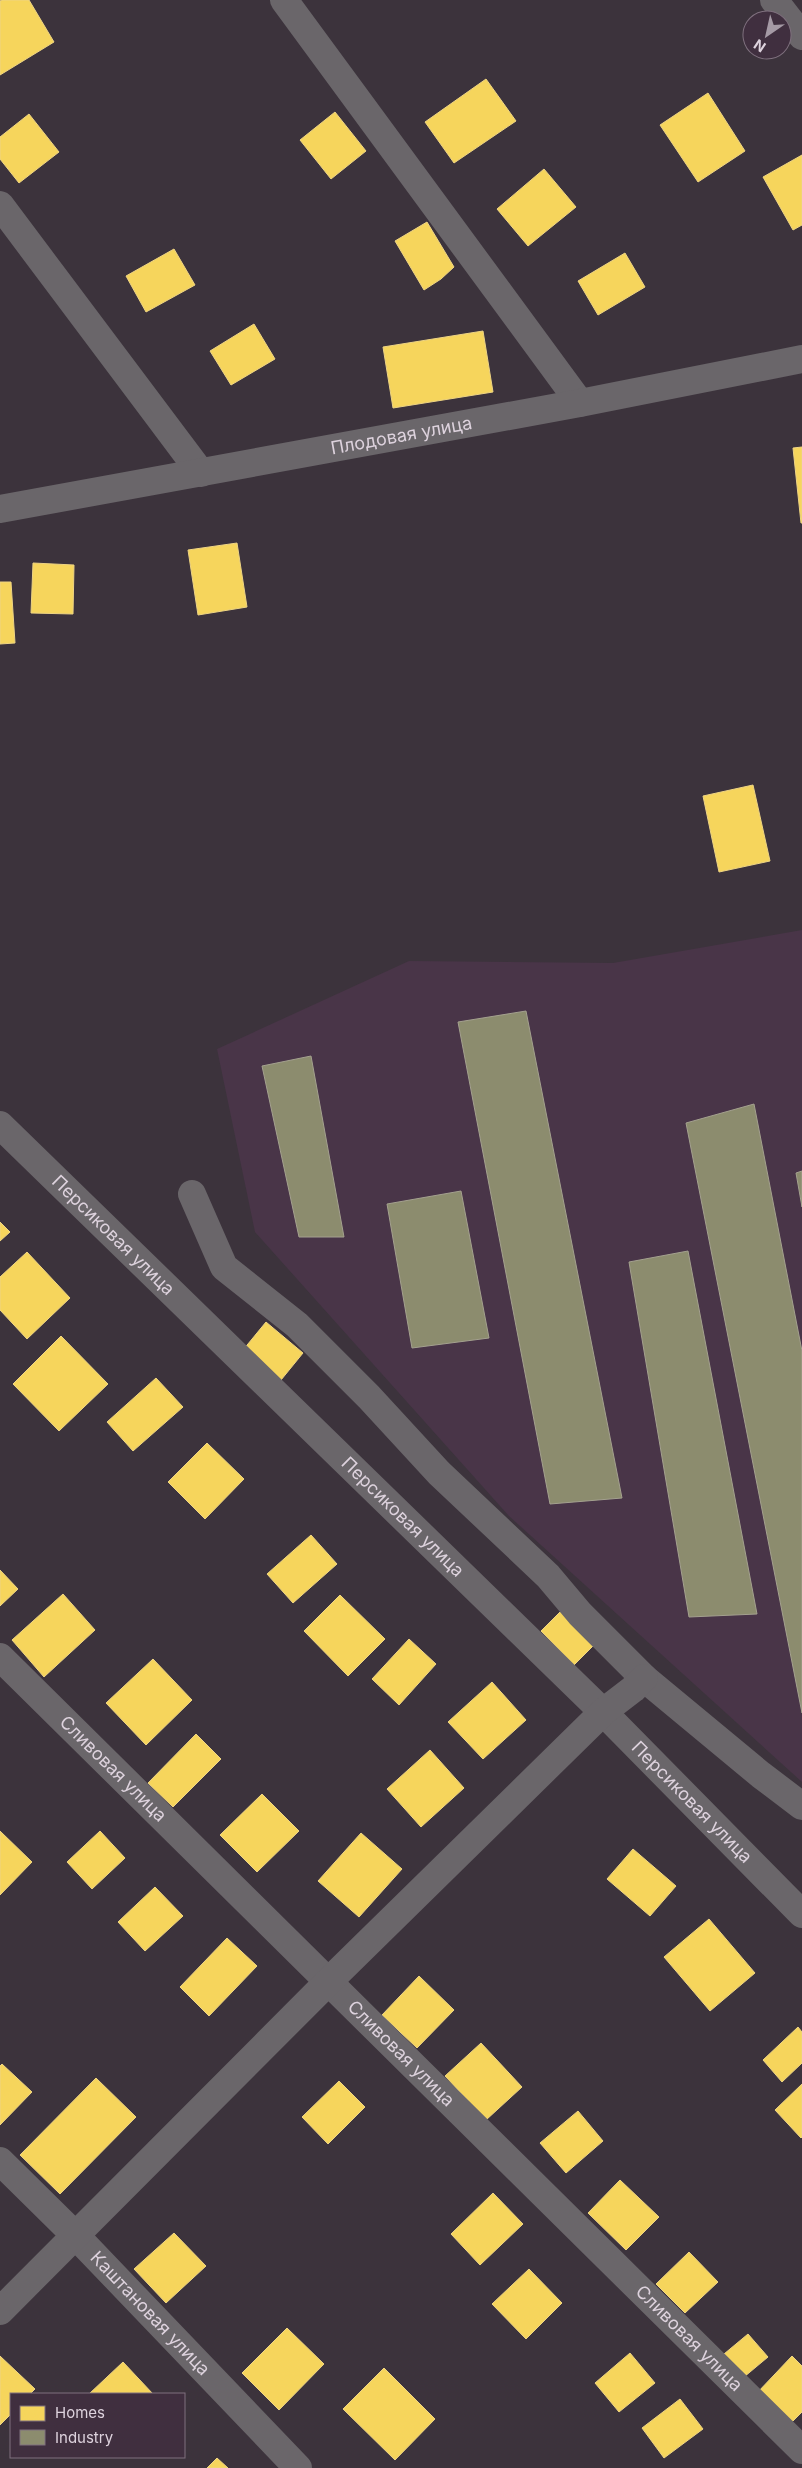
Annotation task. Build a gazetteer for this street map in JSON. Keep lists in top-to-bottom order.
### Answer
{
  "streets": {
    "street": [
      "Плодовая улица",
      "Персиковая улица",
      "Сливовая улица",
      "Каштановая улица"
    ]
  },
  "legend": ["Homes", "Industry"],
  "north": "bottom left"
}
